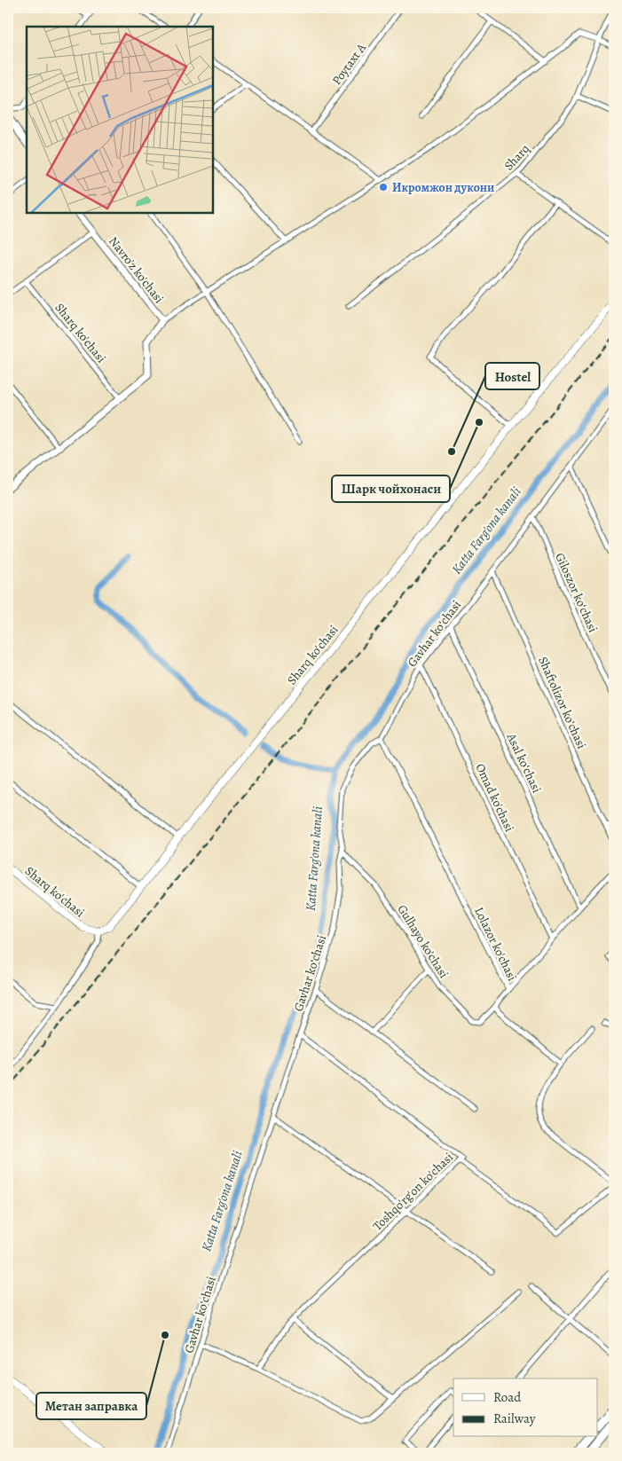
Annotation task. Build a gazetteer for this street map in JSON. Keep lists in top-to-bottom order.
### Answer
{
  "streets": {
    "main road": ["Sharq ko'chasi"],
    "street": [
      "Poytaxt A",
      "Sharq",
      "Navro'z ko'chasi",
      "Giloszor koʻchasi",
      "Gavhar koʻchasi",
      "Shaftolizor koʻchasi",
      "Asal koʻchasi",
      "Omad ko'chasi",
      "Gulhayo ko'chasi",
      "Lolazor ko'chasi",
      "Toshqo'rg'on ko'chasi"
    ]
  },
  "crossings": [
    ["Giloszor koʻchasi", "Gavhar koʻchasi"],
    ["Gavhar koʻchasi", "Shaftolizor koʻchasi"],
    ["Gavhar koʻchasi", "Asal koʻchasi"],
    ["Gavhar koʻchasi", "Omad ko'chasi"],
    ["Gavhar koʻchasi", "Gulhayo ko'chasi"],
    ["Gavhar koʻchasi", "Lolazor ko'chasi"],
    ["Gavhar koʻchasi", "Toshqo'rg'on ko'chasi"],
    ["Gulhayo ko'chasi", "Lolazor ko'chasi"]
  ],
  "water": ["Katta Farg'ona kanali"],
  "places": [
    "Икромжон дукони",
    "Шарк чойхонаси",
    "Hostel",
    "Метан заправка"
  ],
  "legend": ["Road", "Railway"]
}
